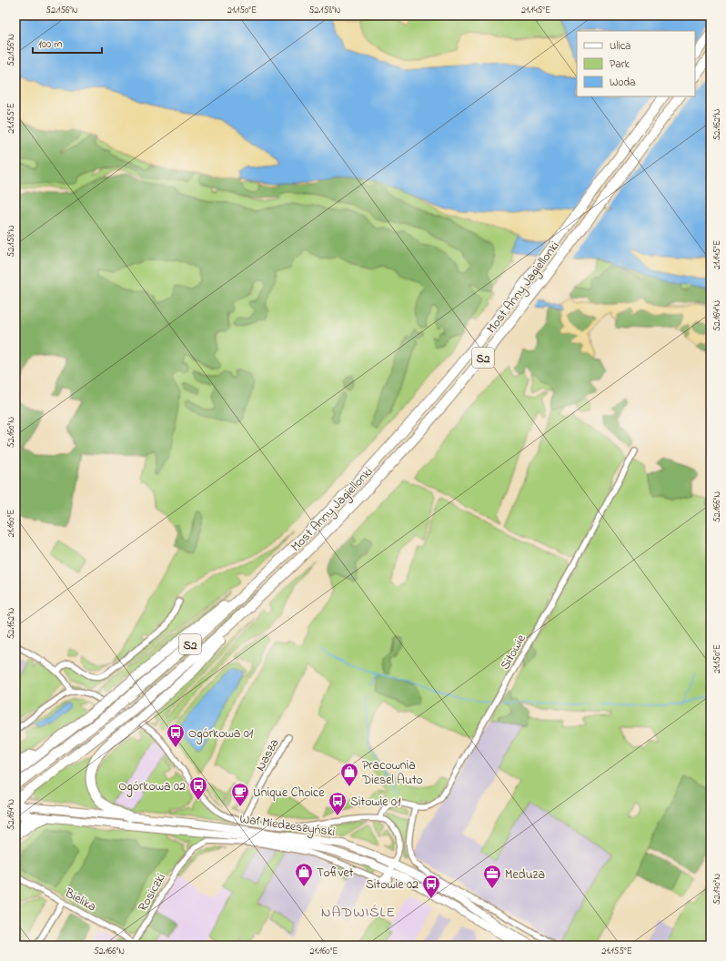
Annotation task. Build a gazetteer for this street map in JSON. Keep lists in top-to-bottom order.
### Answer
{
  "streets": {
    "highway": ["Most Anny Jagiellonki", "S2"],
    "main road": ["Wał Miedzeszyński"],
    "street": [
      "Sitowie",
      "Nasza",
      "Rosiczki",
      "Bielika"
    ]
  },
  "crossings": [
    ["Most Anny Jagiellonki", "S2"],
    ["S2", "Wał Miedzeszyński"],
    ["Wał Miedzeszyński", "Rosiczki"],
    ["Rosiczki", "Bielika"]
  ],
  "districts": ["NADWIŚLE"],
  "places": {
    "bus stop": [
      "Ogórkowa 01",
      "Ogórkowa 02",
      "Sitowie 01",
      "Sitowie 02"
    ],
    "shop": ["Pracownia Diesel Auto", "Tofivet"],
    "cafe": ["Unique Choice"],
    "office": ["Meduza"]
  },
  "legend": ["Ulica", "Park", "Woda"],
  "scale_bar": "100 m",
  "coordinates": [
    "52.156°N",
    "21.150°E",
    "52.158°N",
    "21.145°E",
    "21.155°E",
    "52.162°N",
    "52.164°N",
    "52.160°N",
    "52.166°N",
    "21.160°E",
    "52.170°N"
  ]
}
